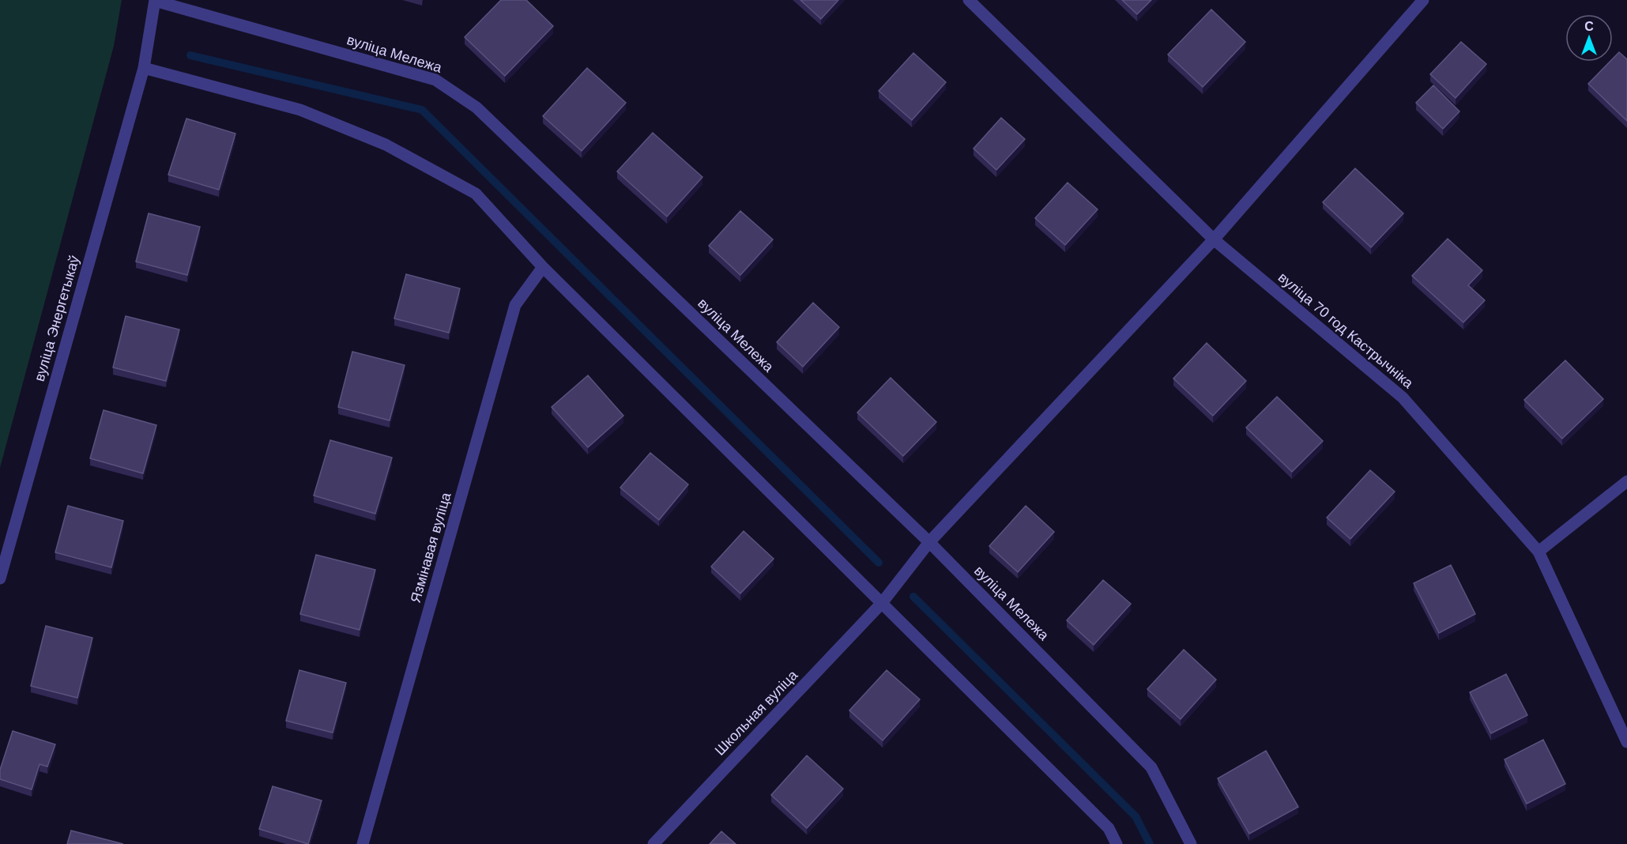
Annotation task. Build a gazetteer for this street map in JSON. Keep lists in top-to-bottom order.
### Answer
{
  "streets": {
    "street": [
      "вуліца Мележа",
      "вуліца Энергетыкаў",
      "вуліца 70 год Кастрычніка",
      "Язмінавая вуліца",
      "Школьная вуліца"
    ]
  },
  "crossings": [
    ["вуліца Мележа", "вуліца Энергетыкаў"],
    ["вуліца Мележа", "Школьная вуліца"],
    ["вуліца 70 год Кастрычніка", "Школьная вуліца"]
  ],
  "north": "top"
}
